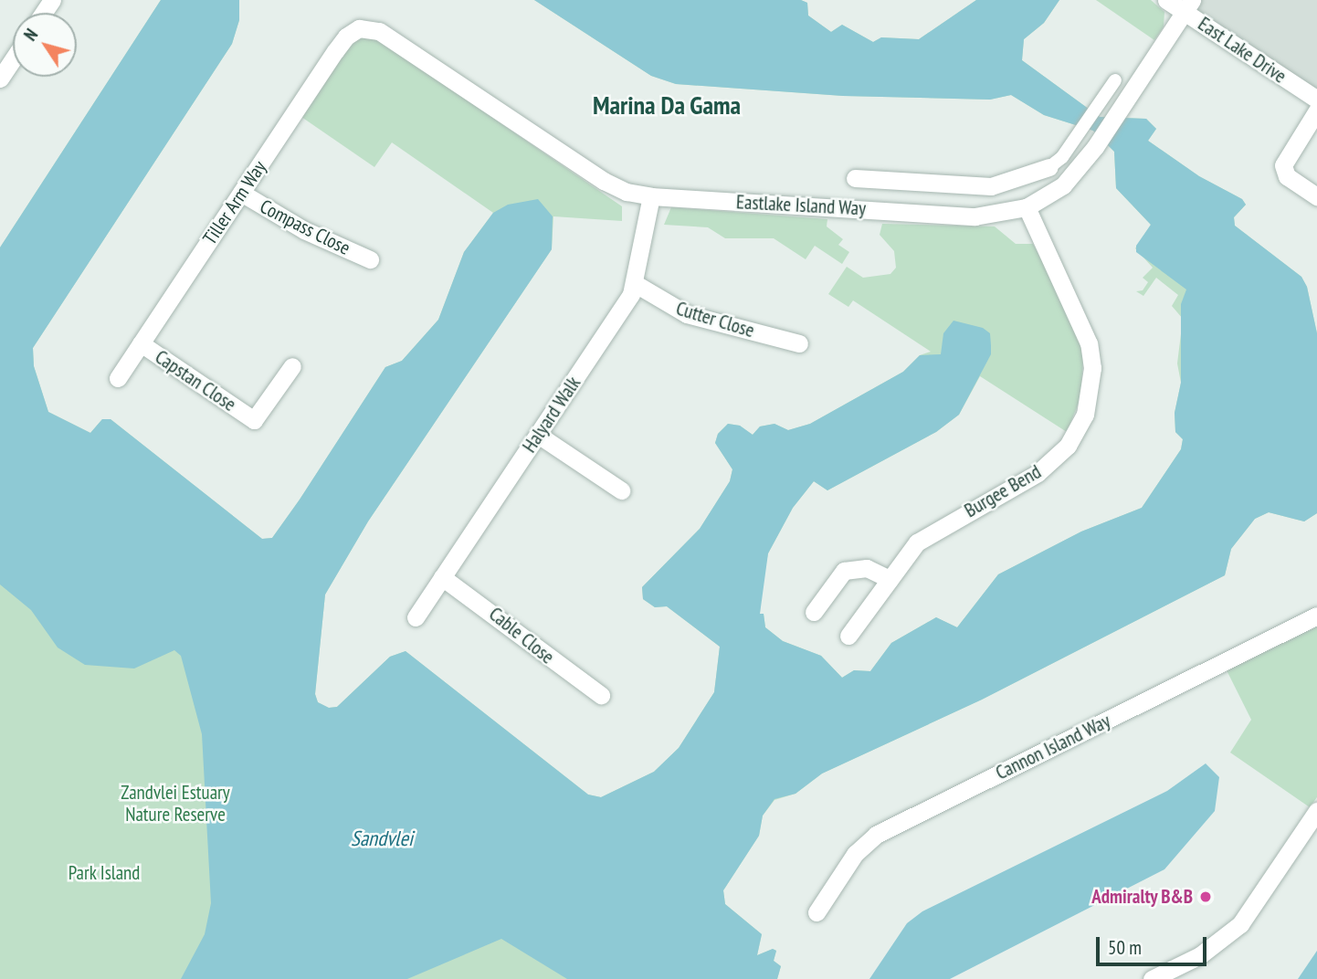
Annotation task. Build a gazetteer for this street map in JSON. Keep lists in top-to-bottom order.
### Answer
{
  "streets": {
    "street": [
      "East Lake Drive",
      "Tiller Arm Way",
      "Eastlake Island Way",
      "Compass Close",
      "Cutter Close",
      "Capstan Close",
      "Halyard Walk",
      "Burgee Bend",
      "Cable Close",
      "Cannon Island Way"
    ]
  },
  "crossings": [
    ["East Lake Drive", "Eastlake Island Way"],
    ["Tiller Arm Way", "Eastlake Island Way"],
    ["Tiller Arm Way", "Compass Close"],
    ["Tiller Arm Way", "Capstan Close"],
    ["Eastlake Island Way", "Halyard Walk"],
    ["Eastlake Island Way", "Burgee Bend"],
    ["Cutter Close", "Halyard Walk"],
    ["Halyard Walk", "Cable Close"]
  ],
  "districts": ["Marina Da Gama"],
  "water": ["Sandvlei"],
  "parks": ["Zandvlei Estuary Nature Reserve", "Park Island"],
  "places": ["Admiralty B&B"],
  "scale_bar": "50 m",
  "north": "top left"
}
